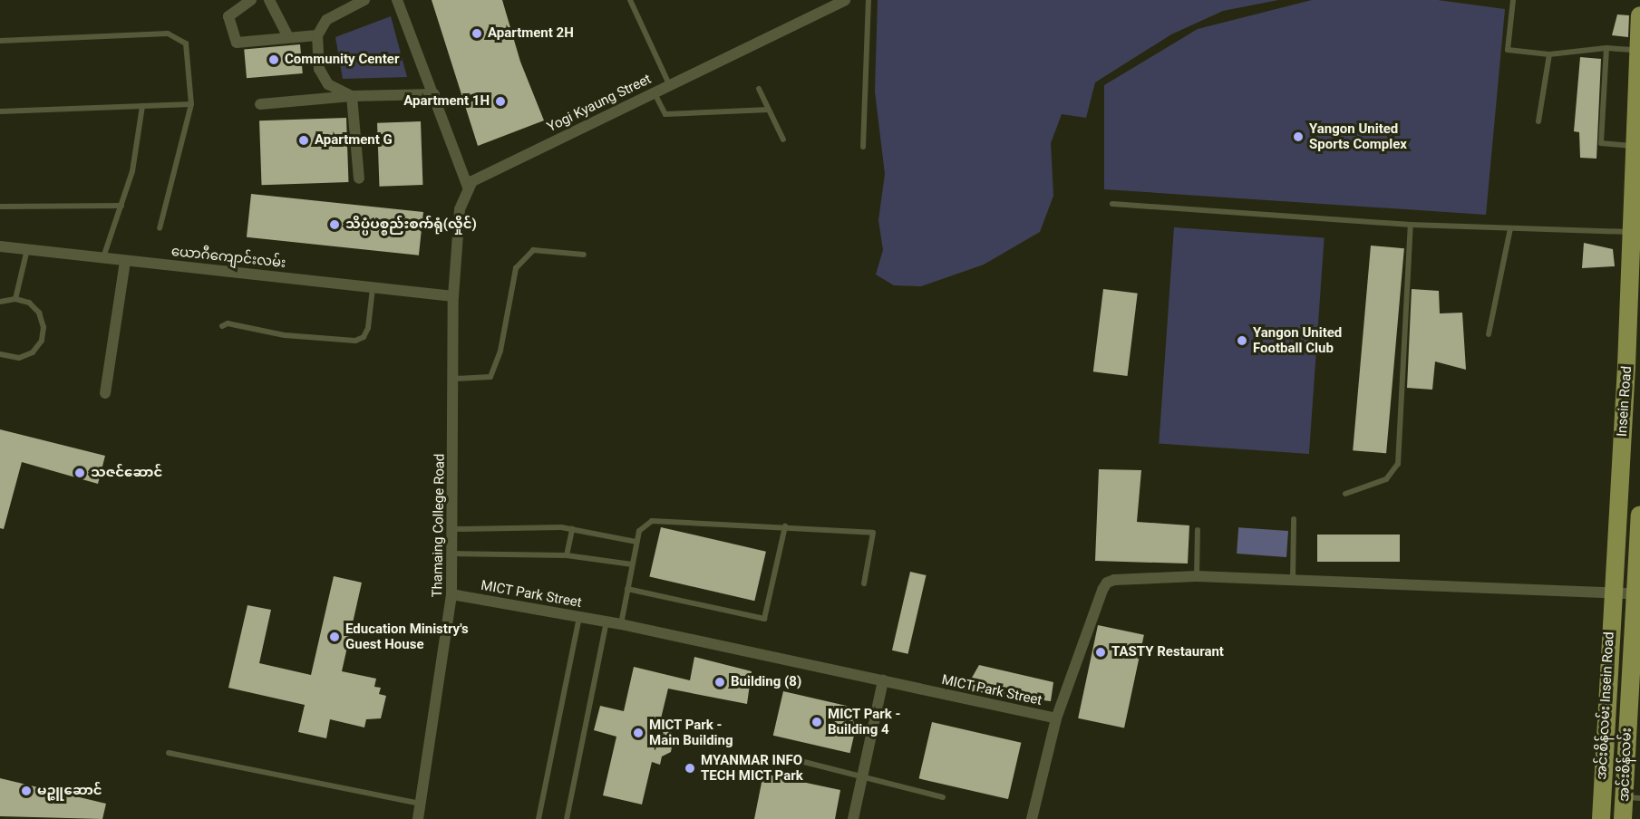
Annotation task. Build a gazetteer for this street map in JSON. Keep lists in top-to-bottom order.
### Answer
{
  "streets": {
    "main road": ["Insein Road", "အင်းစိန်လမ်း Insein Road", "အင်းစိန်လမ်း"],
    "street": [
      "Yogi Kyaung Street",
      "ယောဂီကျောင်းလမ်း",
      "Thamaing College Road",
      "MICT Park Street"
    ]
  },
  "crossings": [
    ["Yogi Kyaung Street", "ယောဂီကျောင်းလမ်း"],
    ["Yogi Kyaung Street", "Thamaing College Road"],
    ["ယောဂီကျောင်းလမ်း", "Thamaing College Road"],
    ["Insein Road", "အင်းစိန်လမ်း Insein Road"],
    ["Thamaing College Road", "MICT Park Street"]
  ],
  "places": [
    "Apartment 2H",
    "Community Center",
    "Apartment 1H",
    "Yangon United Sports Complex",
    "Apartment G",
    "သိပ္ပံပစ္စည်းစက်ရုံ(လှိုင်)",
    "Yangon United Football Club",
    "သဇင်ဆောင်",
    "Education Ministry's Guest House",
    "TASTY Restaurant",
    "Building (8)",
    "MICT Park - Building 4",
    "MICT Park - Main Building",
    "MYANMAR INFO TECH MICT Park",
    "မဉ္ဇူဆောင်"
  ]
}
